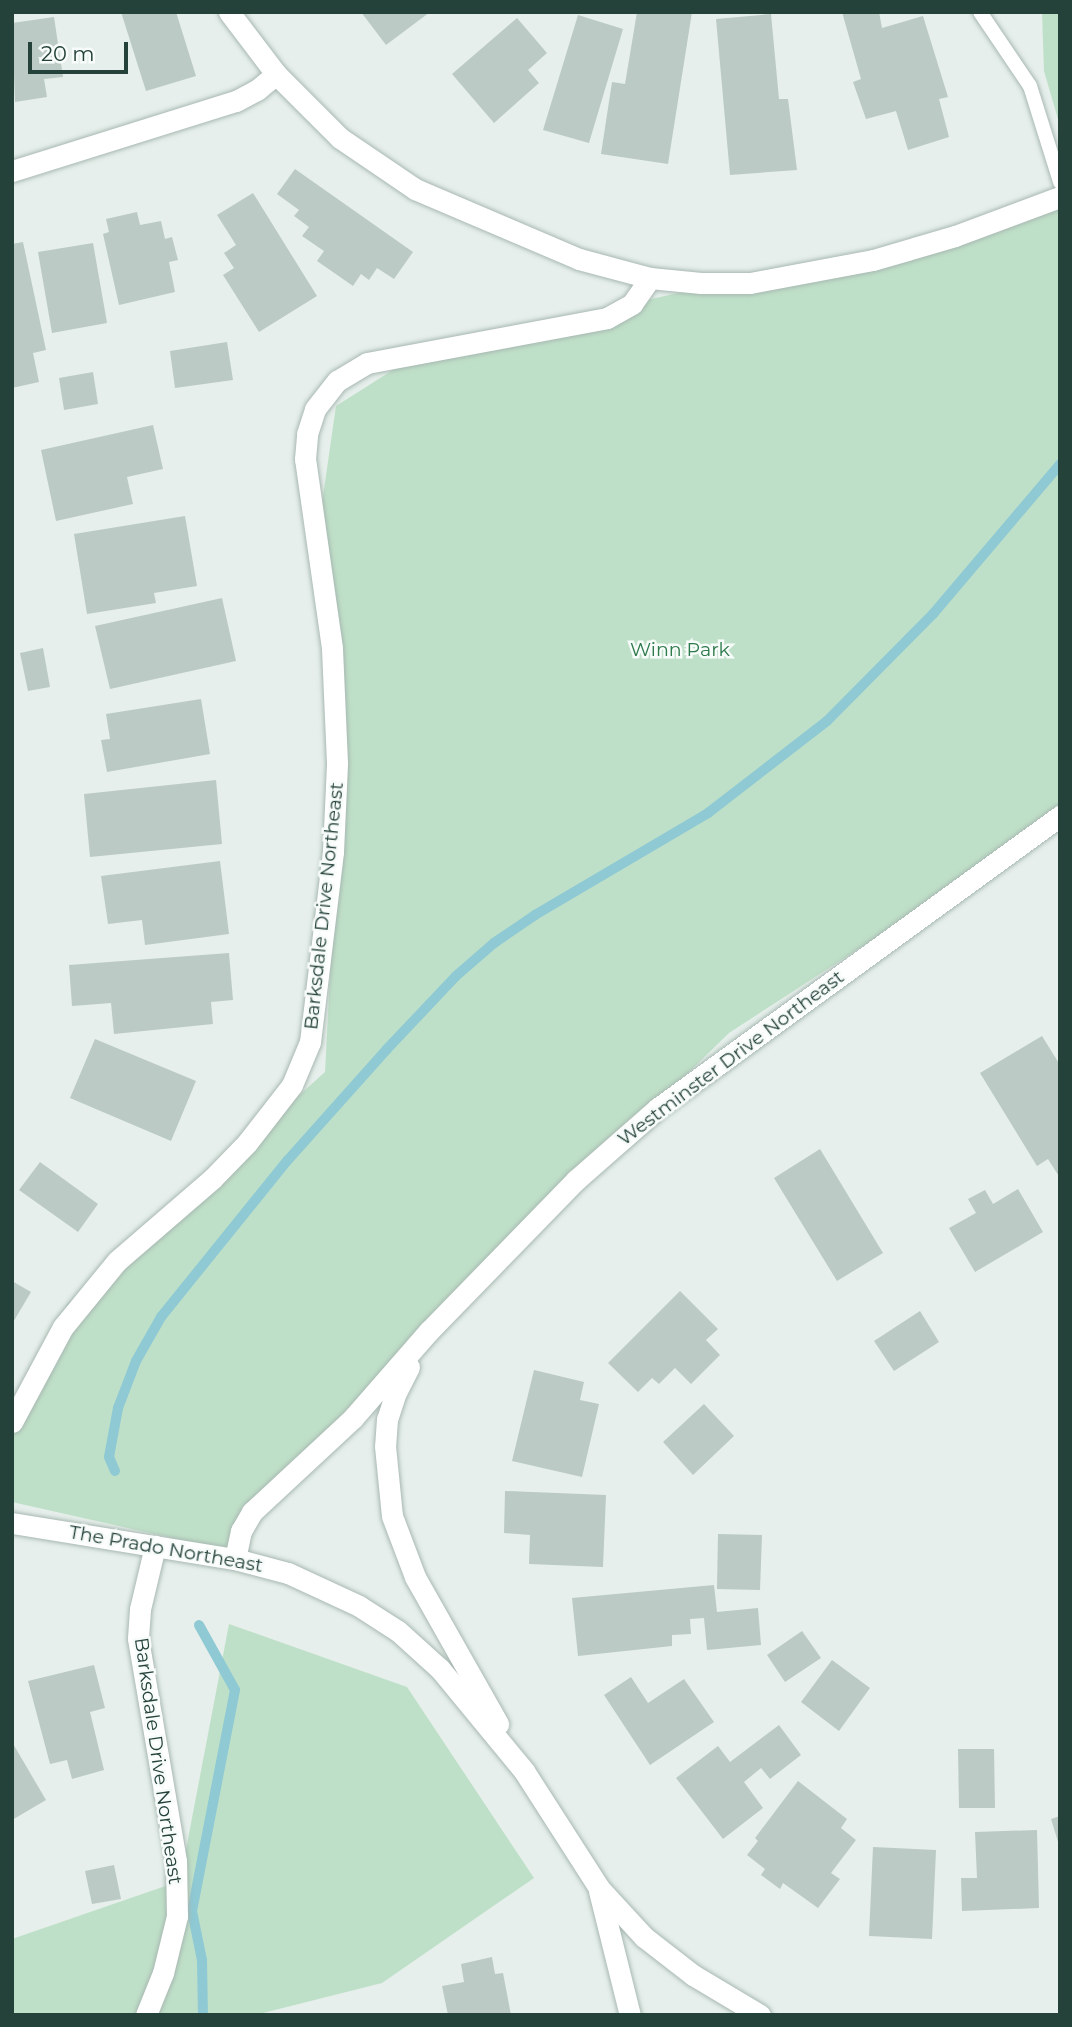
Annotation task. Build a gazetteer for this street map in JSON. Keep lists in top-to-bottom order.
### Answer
{
  "streets": {
    "street": ["Barksdale Drive Northeast", "Westminster Drive Northeast", "The Prado Northeast"]
  },
  "crossings": [
    ["Barksdale Drive Northeast", "The Prado Northeast"],
    ["Westminster Drive Northeast", "The Prado Northeast"]
  ],
  "parks": ["Winn Park"],
  "scale_bar": "20 m"
}
